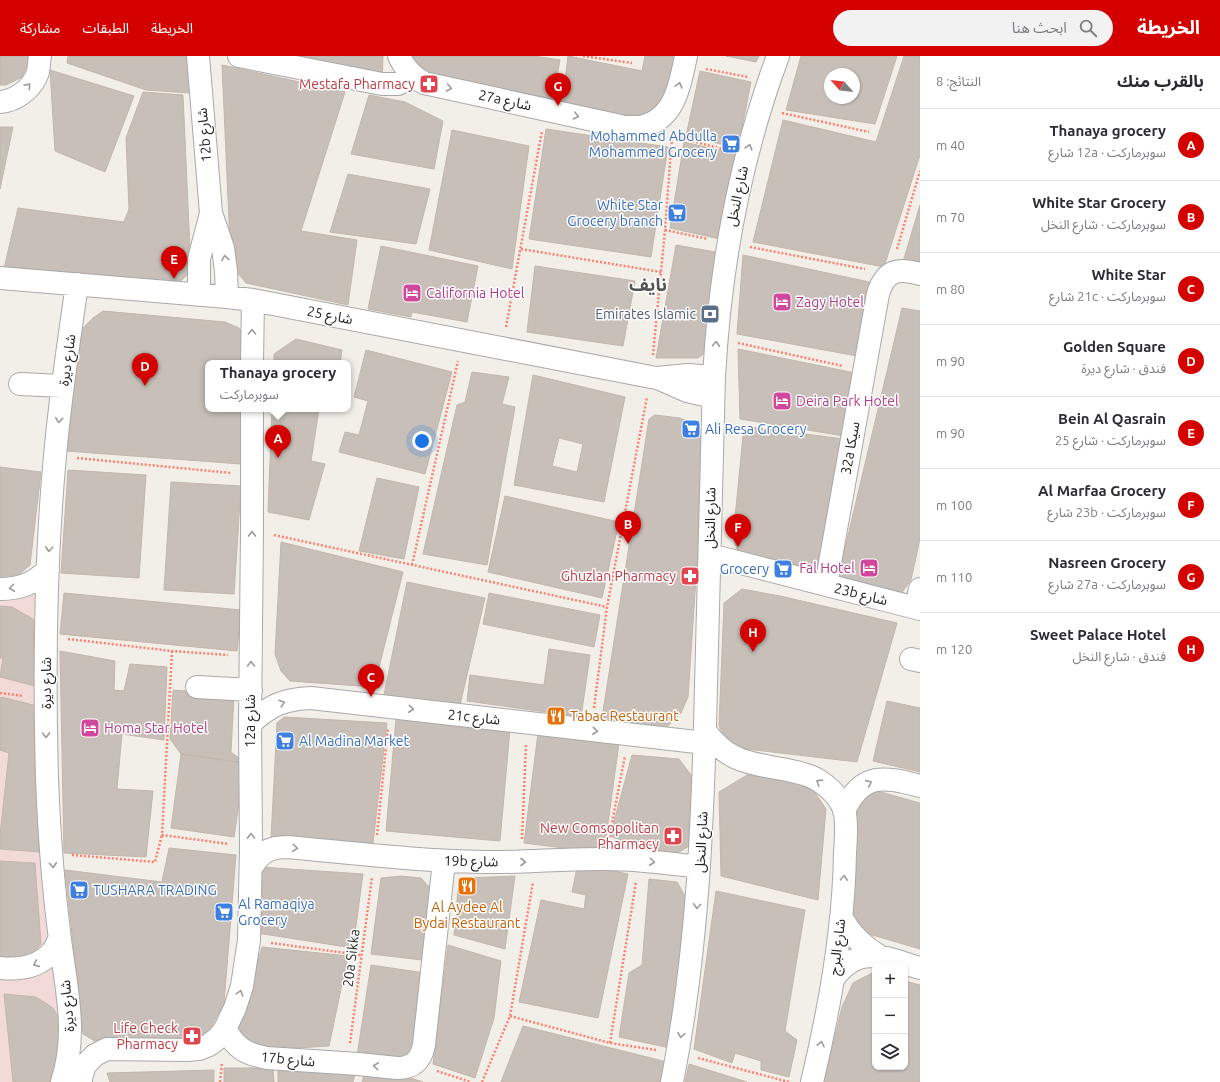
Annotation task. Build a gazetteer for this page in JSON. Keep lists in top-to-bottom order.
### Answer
{
  "streets": {
    "street": [
      "27a شارع",
      "12b شارع",
      "شارع النخل",
      "شارع 25",
      "شارع ديرة",
      "32a سيكا",
      "23b شارع",
      "21c شارع",
      "12a شارع",
      "19b شارع",
      "شارع البرج",
      "17b شارع"
    ],
    "path": ["20a Sikka"]
  },
  "crossings": [
    ["12b شارع", "شارع 25"],
    ["شارع النخل", "شارع 25"],
    ["شارع النخل", "23b شارع"],
    ["شارع النخل", "21c شارع"],
    ["شارع النخل", "19b شارع"],
    ["شارع 25", "شارع ديرة"],
    ["32a سيكا", "23b شارع"],
    ["21c شارع", "12a شارع"],
    ["21c شارع", "20a Sikka"],
    ["12a شارع", "19b شارع"],
    ["12a شارع", "17b شارع"],
    ["19b شارع", "20a Sikka"],
    ["20a Sikka", "17b شارع"]
  ],
  "one_way": [
    "27a شارع",
    "شارع ديرة",
    "21c شارع",
    "12a شارع",
    "19b شارع",
    "شارع البرج"
  ],
  "districts": ["نایف"],
  "places": {
    "pharmacy": [
      "Mestafa Pharmacy",
      "Ghuzlan Pharmacy",
      "New Comsopolitan Pharmacy",
      "Life Check Pharmacy"
    ],
    "supermarket": [
      "Mohammed Abdulla Mohammed Grocery",
      "White Star Grocery branch",
      "Ali Resa Grocery",
      "Grocery",
      "Al Madina Market",
      "TUSHARA TRADING",
      "Al Ramaqiya Grocery"
    ],
    "hotel": [
      "California Hotel",
      "Zagy Hotel",
      "Deira Park Hotel",
      "Fal Hotel",
      "Homa Star Hotel"
    ],
    "bank": ["Emirates Islamic"],
    "restaurant": ["Tabac Restaurant", "Al Aydee Al Bydai Restaurant"]
  },
  "north": "top left",
  "page": {
    "header": "الخريطة",
    "search": "ابحث هنا",
    "nav": ["الخريطة", "الطبقات", "مشاركة"],
    "heading": ["بالقرب منك", "النتائج: 8"],
    "pins": [
      "G",
      "E",
      "D",
      "A",
      "B",
      "F",
      "H",
      "C"
    ],
    "list": [
      {
        "mark": "A",
        "name": "Thanaya grocery",
        "note": "سوبرماركت · 12a شارع",
        "value": "40 m"
      },
      {
        "mark": "B",
        "name": "White Star Grocery",
        "note": "سوبرماركت · شارع النخل",
        "value": "70 m"
      },
      {
        "mark": "C",
        "name": "White Star",
        "note": "سوبرماركت · 21c شارع",
        "value": "80 m"
      },
      {
        "mark": "D",
        "name": "Golden Square",
        "note": "فندق · شارع ديرة",
        "value": "90 m"
      },
      {
        "mark": "E",
        "name": "Bein Al Qasrain",
        "note": "سوبرماركت · شارع 25",
        "value": "90 m"
      },
      {
        "mark": "F",
        "name": "Al Marfaa Grocery",
        "note": "سوبرماركت · 23b شارع",
        "value": "100 m"
      },
      {
        "mark": "G",
        "name": "Nasreen Grocery",
        "note": "سوبرماركت · 27a شارع",
        "value": "110 m"
      },
      {
        "mark": "H",
        "name": "Sweet Palace Hotel",
        "note": "فندق · شارع النخل",
        "value": "120 m"
      }
    ],
    "popup": ["Thanaya grocery", "سوبرماركت"],
    "map_buttons": ["+", "−"]
  }
}
